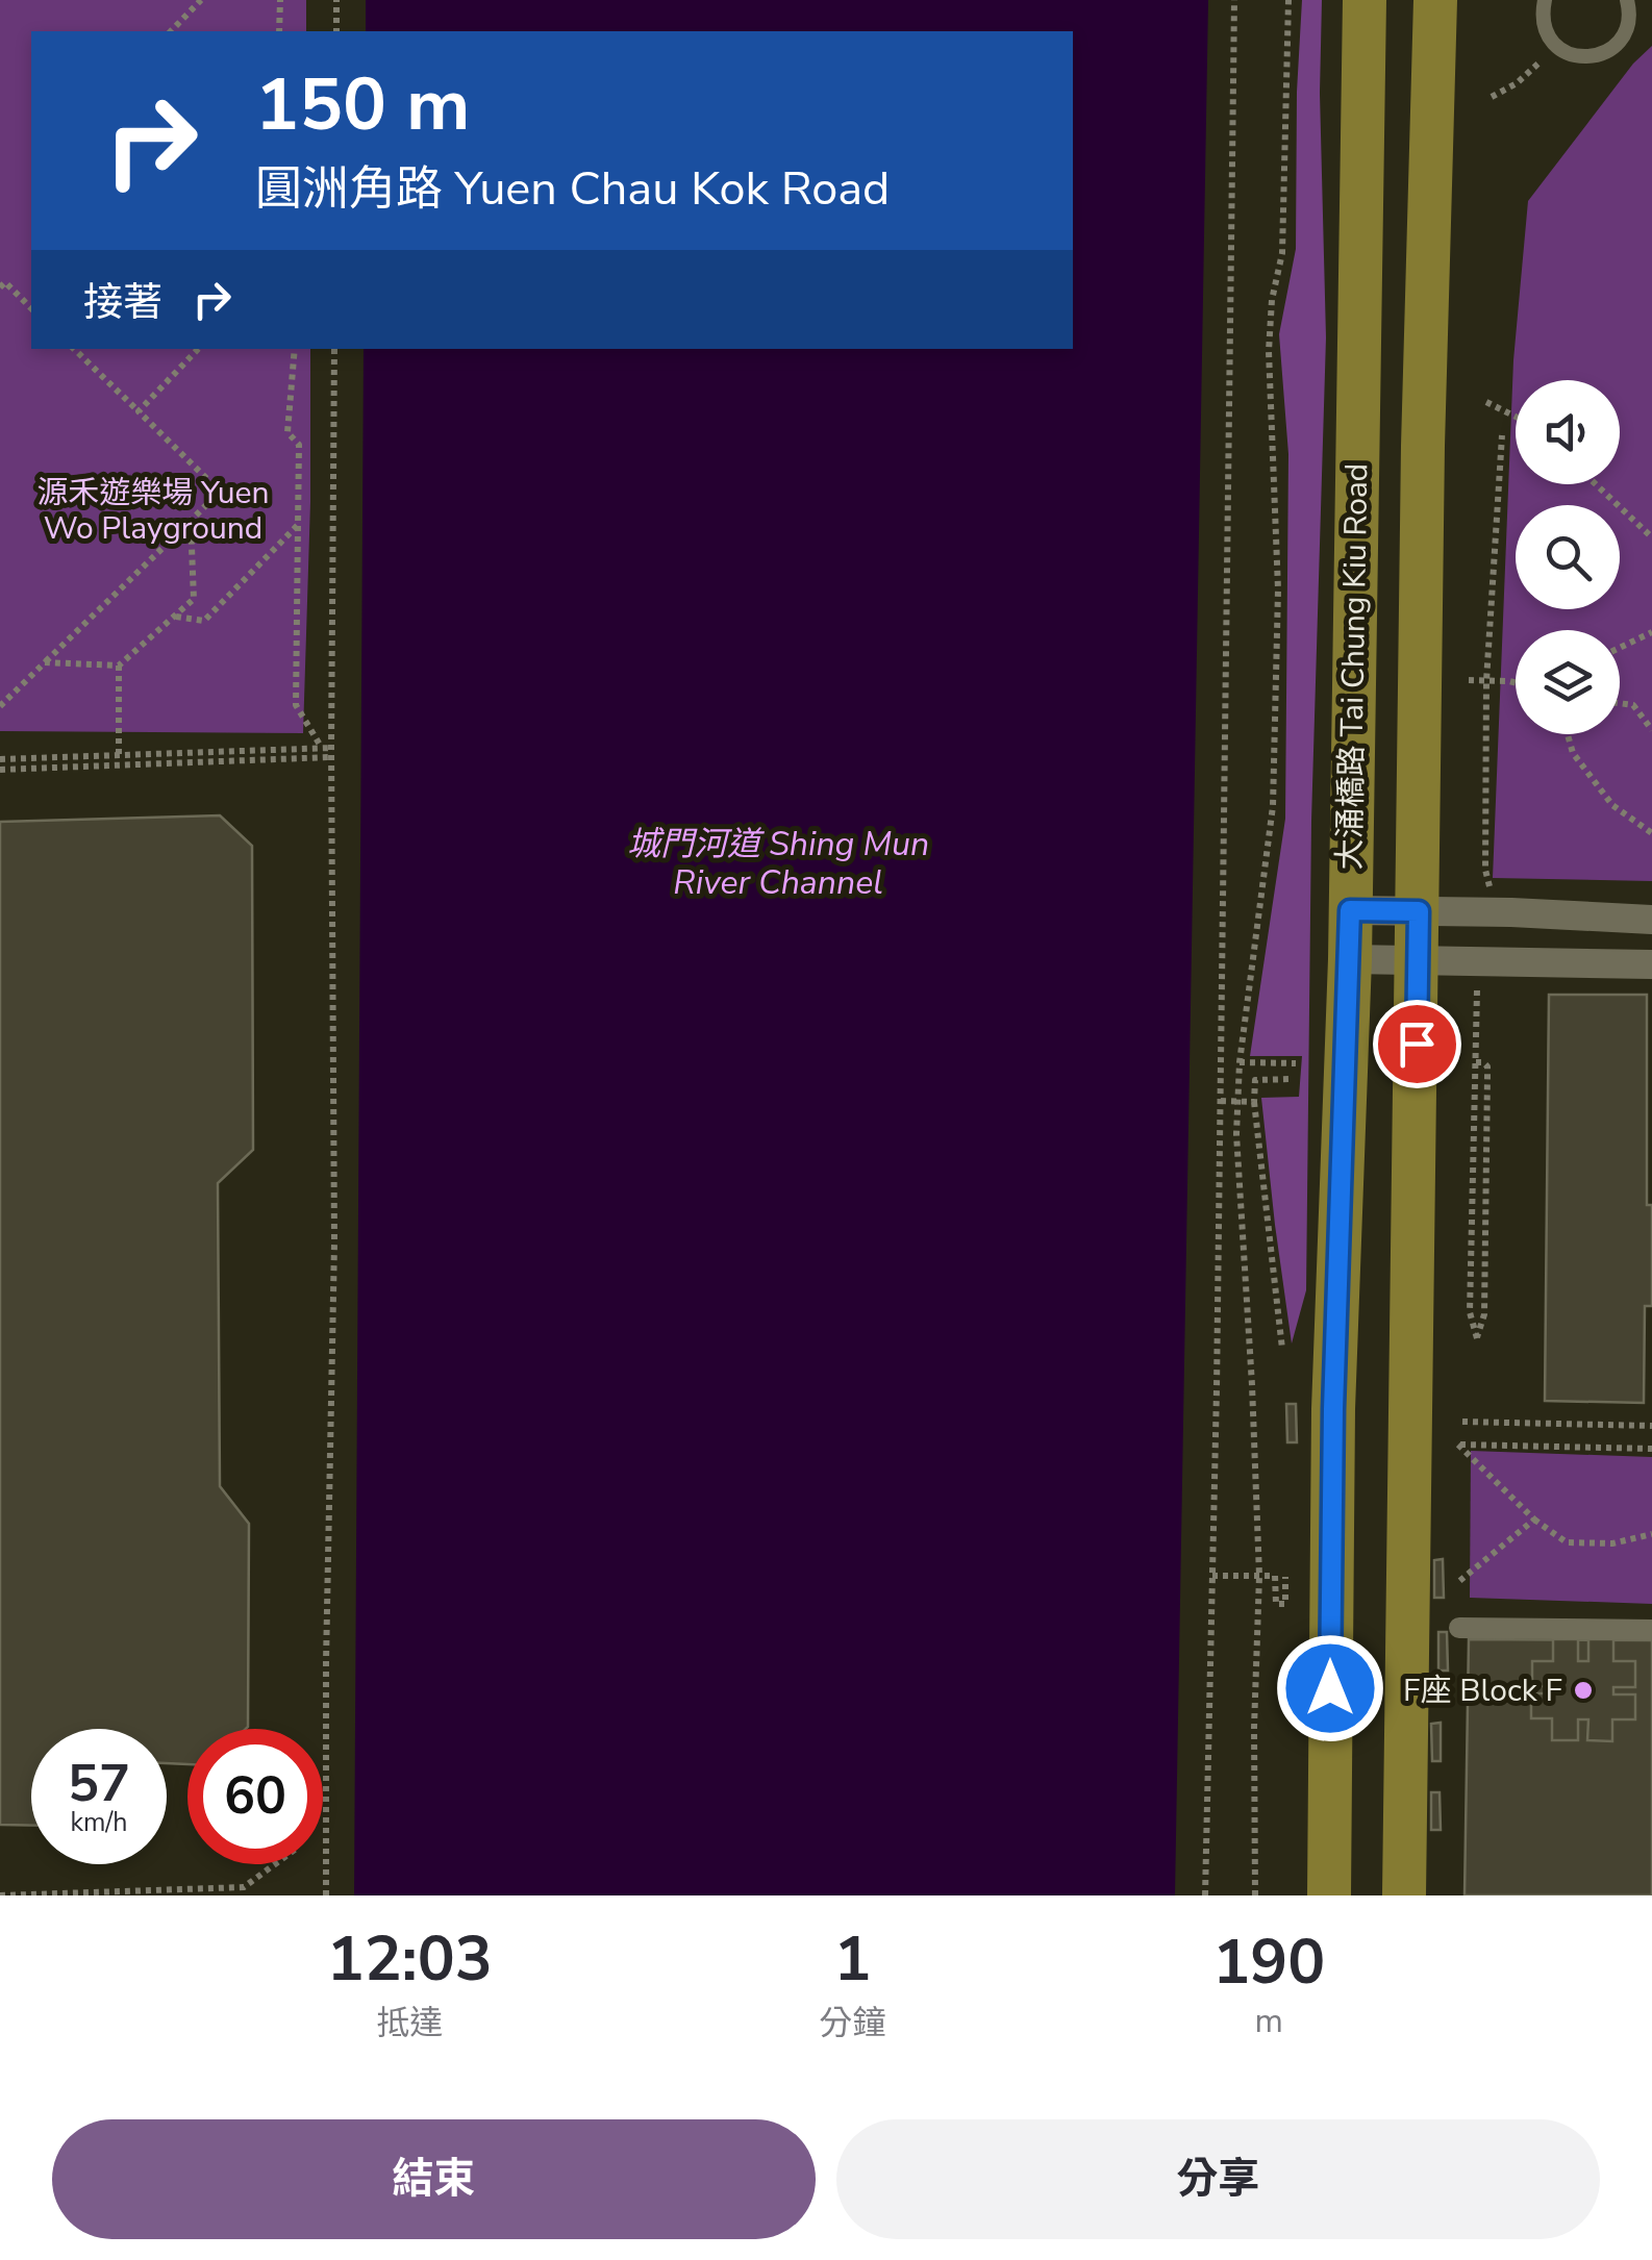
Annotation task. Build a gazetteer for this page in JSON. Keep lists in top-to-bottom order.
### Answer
{
  "streets": {
    "main road": ["大涌橋路 Tai Chung Kiu Road"]
  },
  "water": ["城門河道 Shing Mun River Channel"],
  "parks": ["源禾遊樂場 Yuen Wo Playground"],
  "places": ["F座 Block F"],
  "page": {
    "turn": ["150 m", "圓洲角路 Yuen Chau Kok Road"],
    "then": "接著",
    "speed": "57 km/h",
    "limit": "60",
    "eta": [
      "12:03",
      "抵達",
      "1",
      "分鐘",
      "190",
      "m"
    ],
    "buttons": ["結束", "分享"]
  }
}
